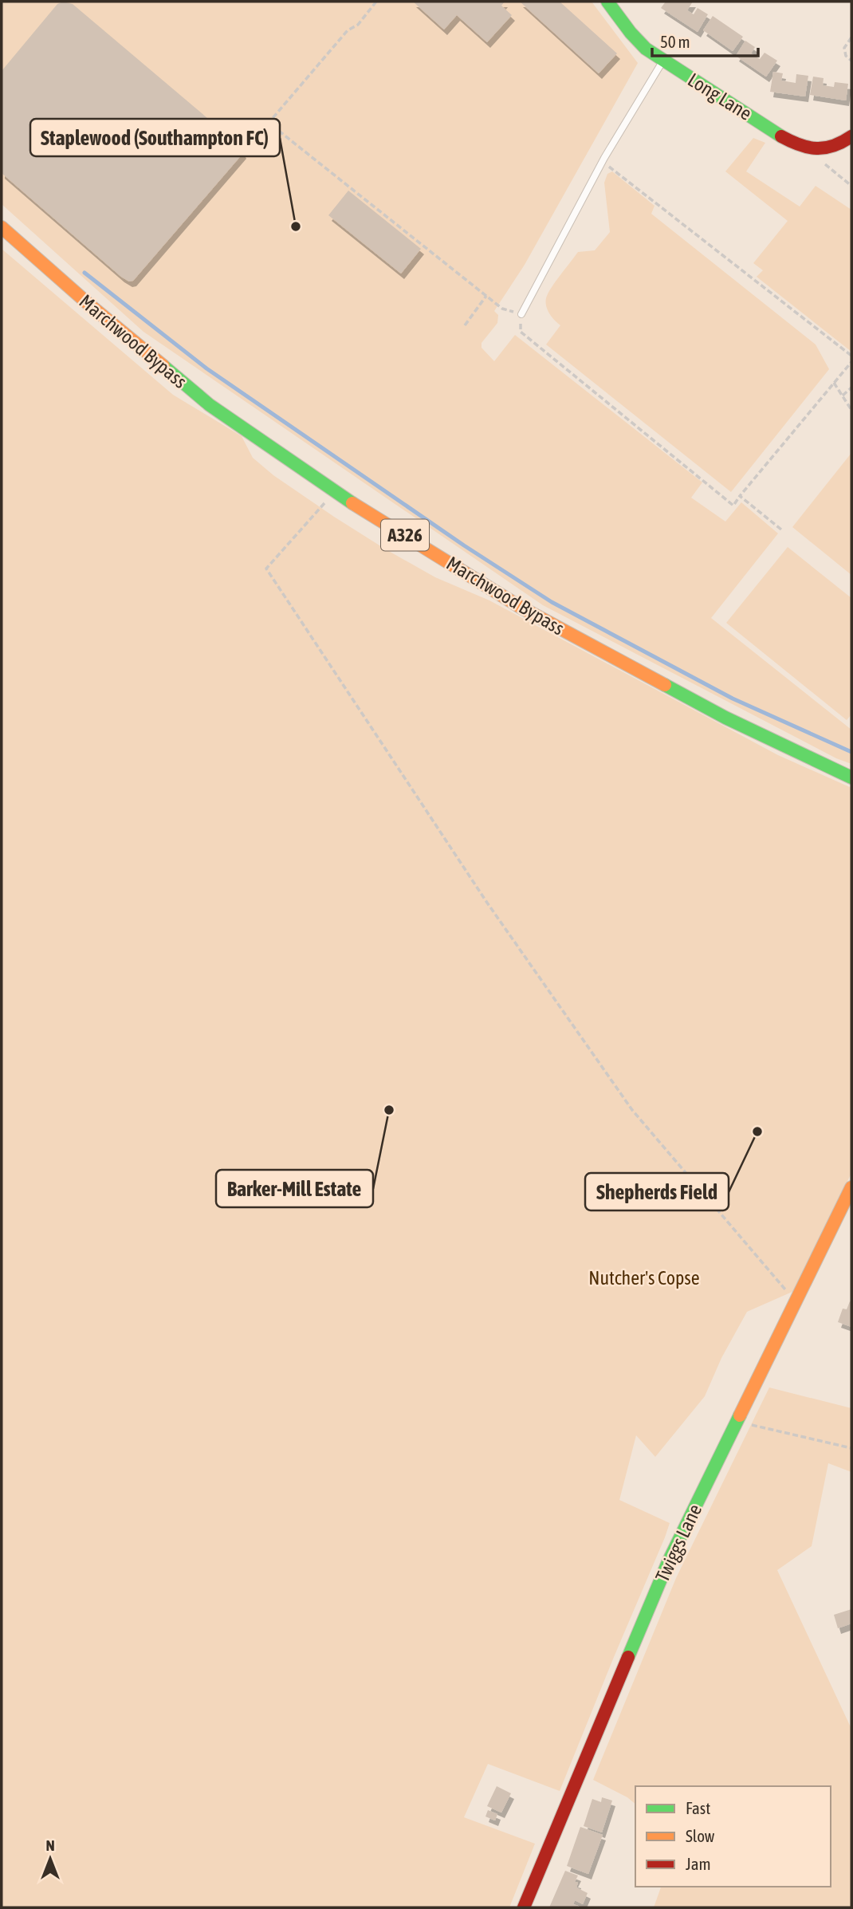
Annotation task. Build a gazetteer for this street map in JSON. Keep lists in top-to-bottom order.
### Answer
{
  "streets": {
    "street": [
      "Long Lane",
      "Marchwood Bypass",
      "A326",
      "Twiggs Lane"
    ]
  },
  "parks": ["Nutcher's Copse"],
  "places": ["Staplewood (Southampton FC)", "Barker-Mill Estate", "Shepherds Field"],
  "legend": ["Fast", "Slow", "Jam"],
  "scale_bar": "50 m",
  "north": "top"
}
